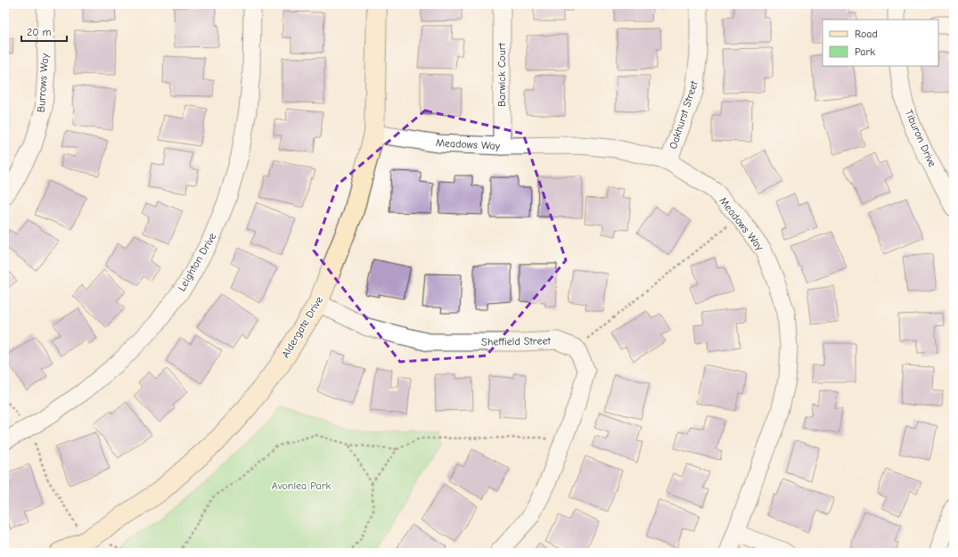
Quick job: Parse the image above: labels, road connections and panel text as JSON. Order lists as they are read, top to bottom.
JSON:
{
  "streets": {
    "street": [
      "Barwick Court",
      "Burrows Way",
      "Oakhurst Street",
      "Tiburon Drive",
      "Meadows Way",
      "Leighton Drive",
      "Aldergate Drive",
      "Sheffield Street"
    ]
  },
  "crossings": [
    ["Barwick Court", "Meadows Way"],
    ["Oakhurst Street", "Meadows Way"],
    ["Meadows Way", "Aldergate Drive"],
    ["Aldergate Drive", "Sheffield Street"]
  ],
  "parks": ["Avonlea Park"],
  "legend": ["Road", "Park"],
  "scale_bar": "20 m"
}
